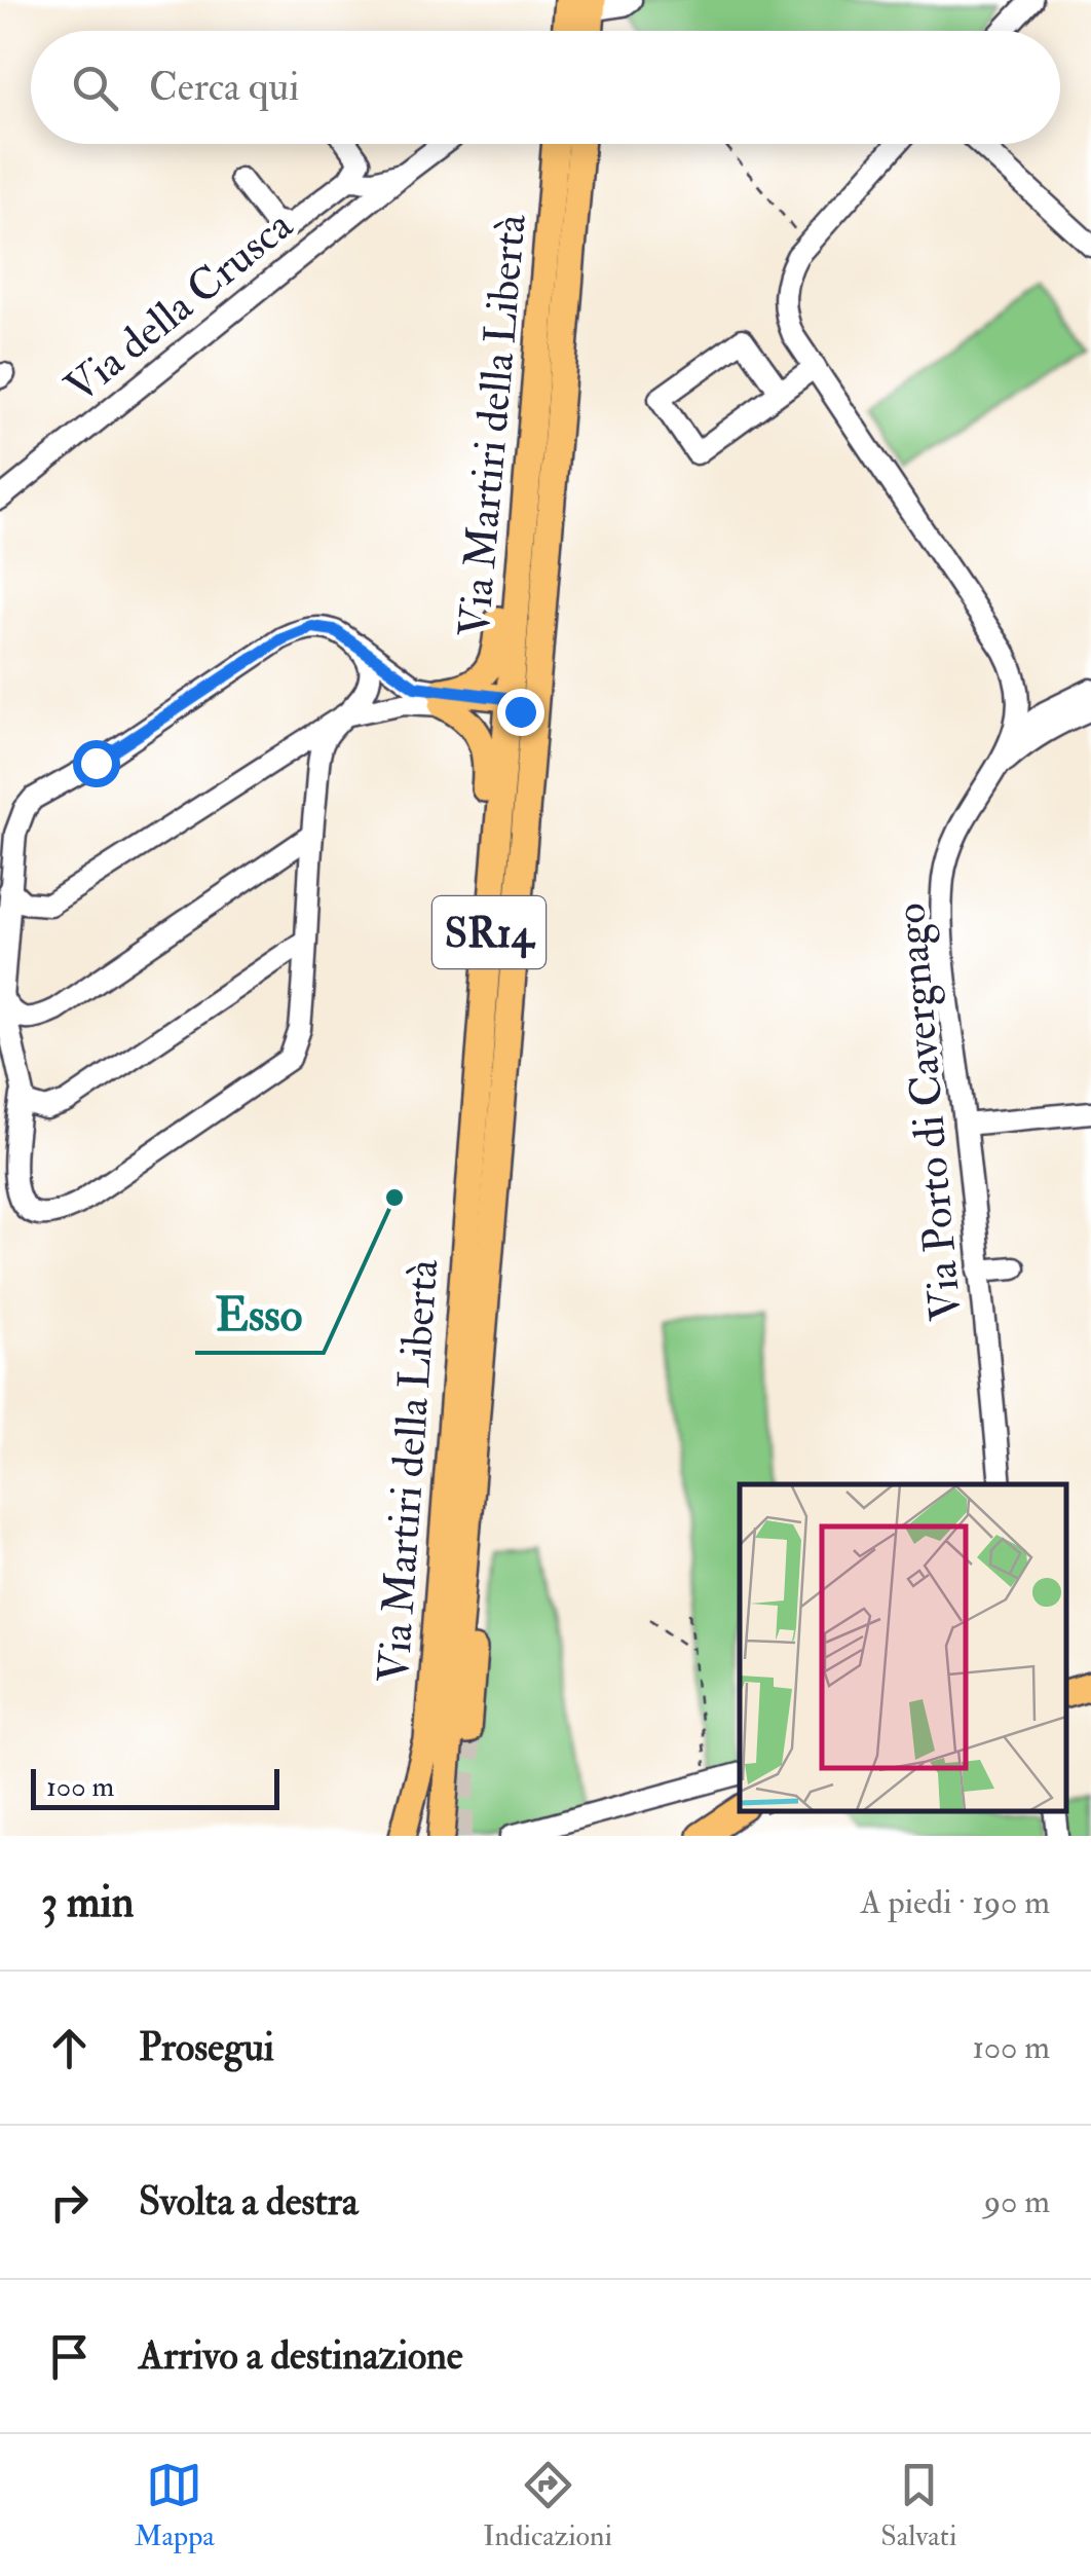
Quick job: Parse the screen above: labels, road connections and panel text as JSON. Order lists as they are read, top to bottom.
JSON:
{
  "streets": {
    "main road": ["Via Martiri della Libertà", "SR14"],
    "street": ["Via della Crusca", "Via Porto di Cavergnago"]
  },
  "crossings": [
    ["Via Martiri della Libertà", "SR14"]
  ],
  "places": ["Esso"],
  "scale_bar": "100 m",
  "page": {
    "search": "Cerca qui",
    "scale": "100 m",
    "heading": ["3 min", "A piedi · 190 m"],
    "list": [
      ["Prosegui", "100 m"],
      ["Svolta a destra", "90 m"],
      "Arrivo a destinazione"
    ],
    "nav": ["Mappa", "Indicazioni", "Salvati"]
  }
}
